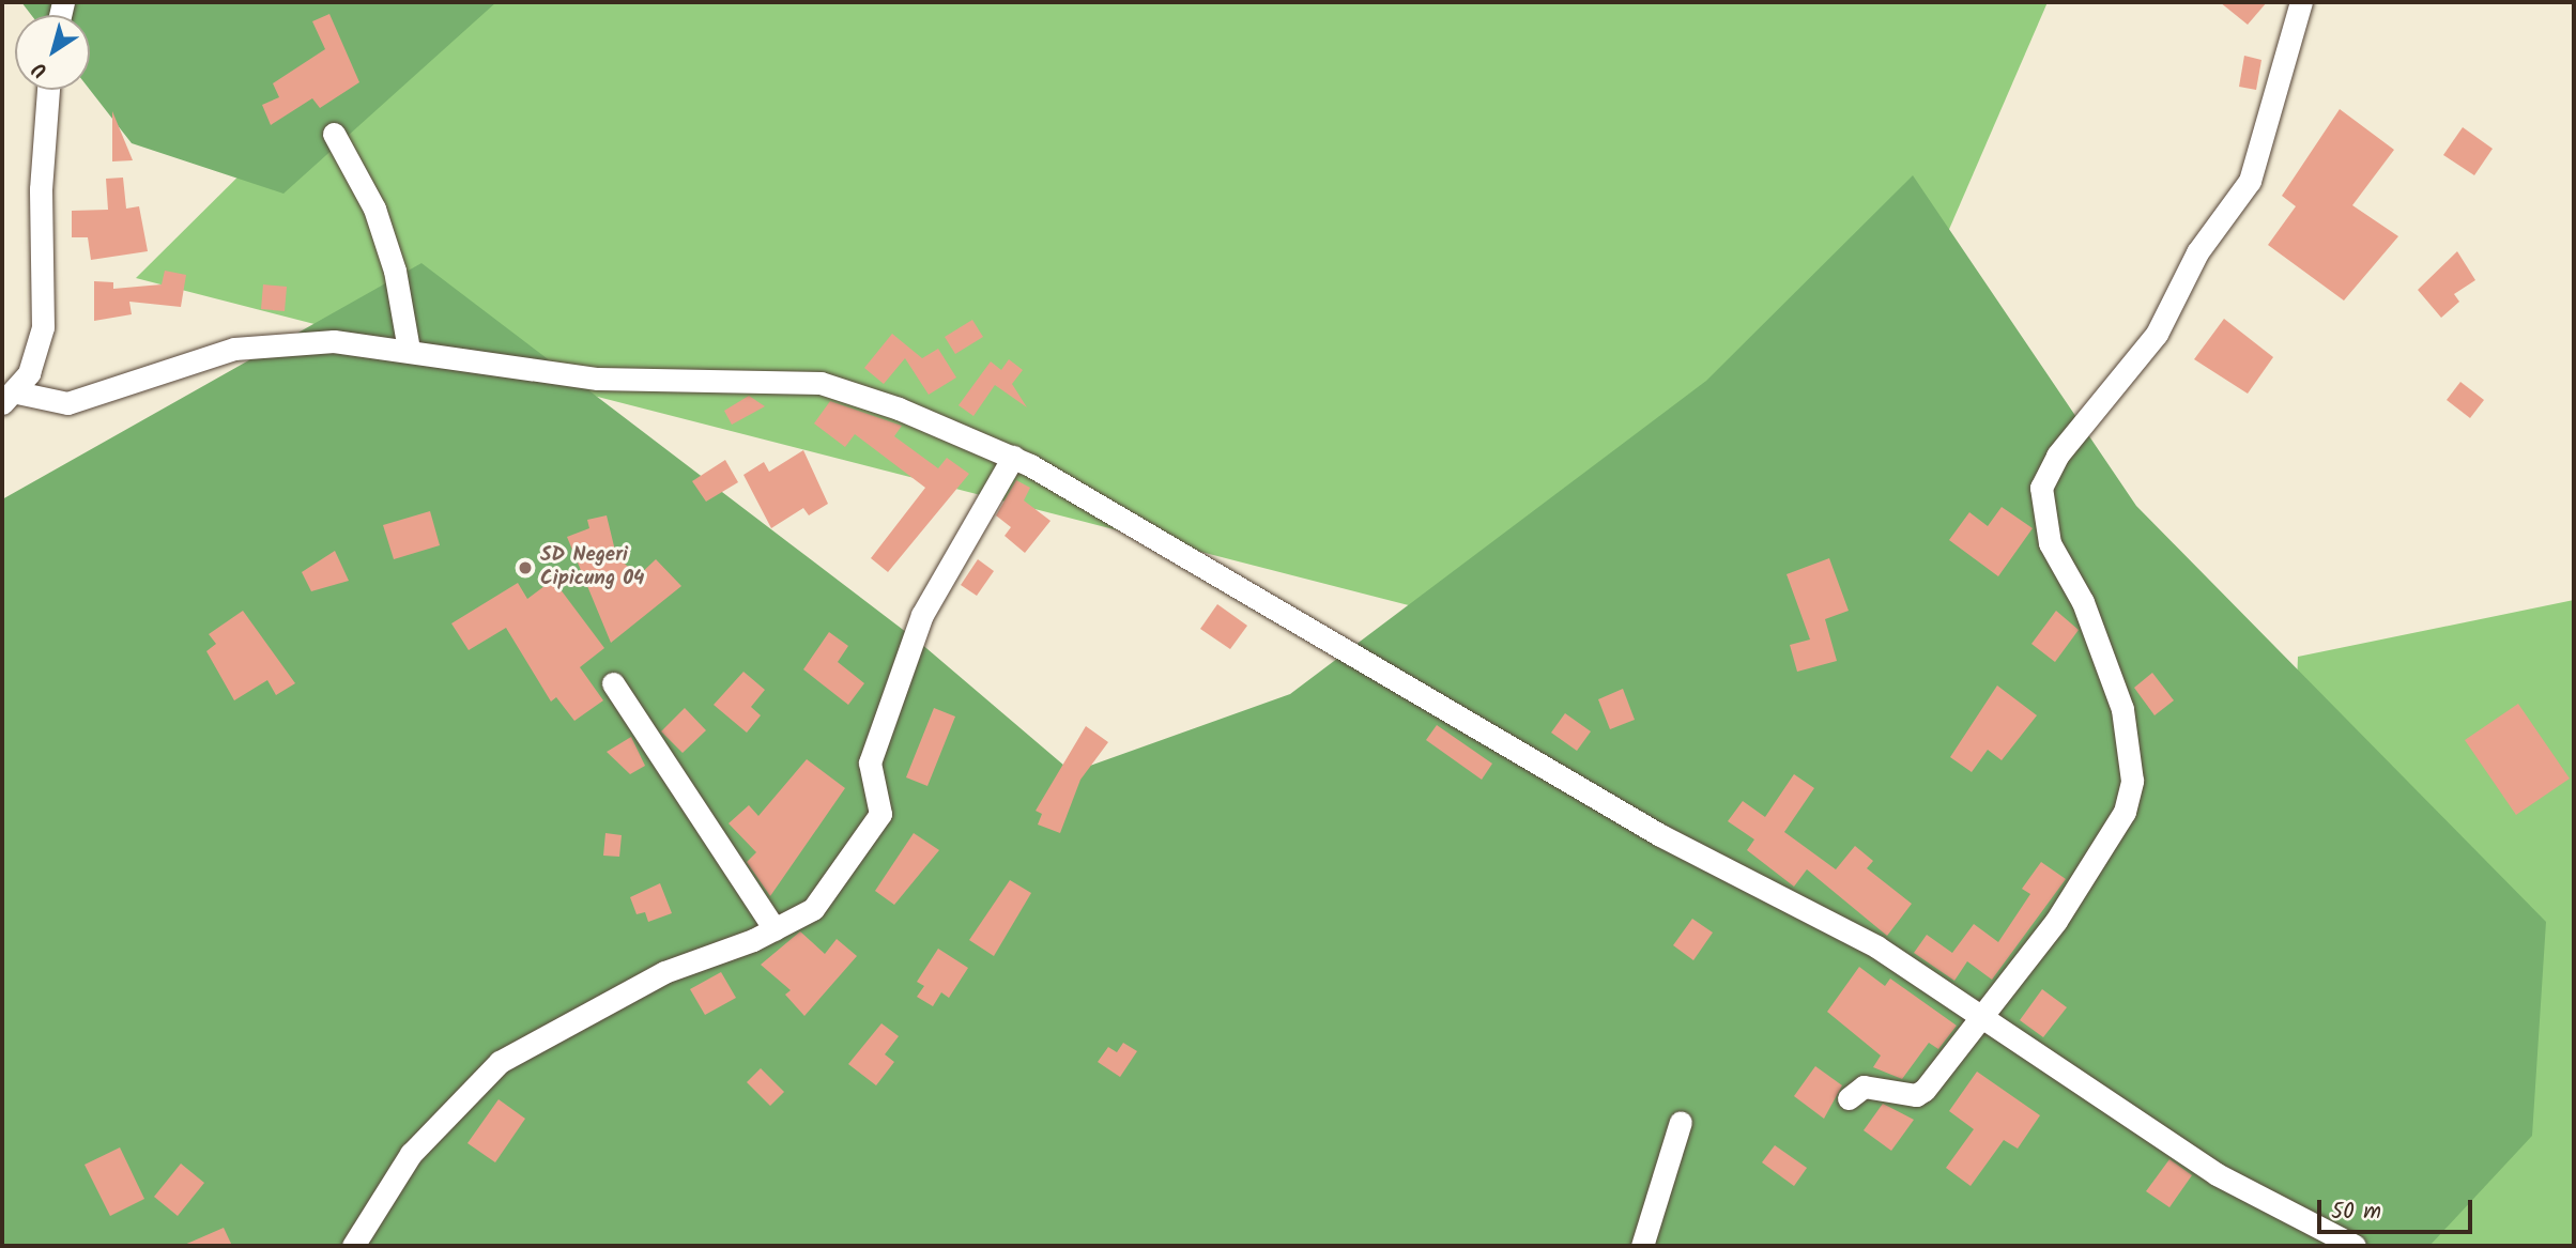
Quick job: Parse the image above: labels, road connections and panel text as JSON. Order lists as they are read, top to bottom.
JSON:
{
  "places": ["SD Negeri Cipicung 04"],
  "scale_bar": "50 m",
  "north": "bottom left"
}
